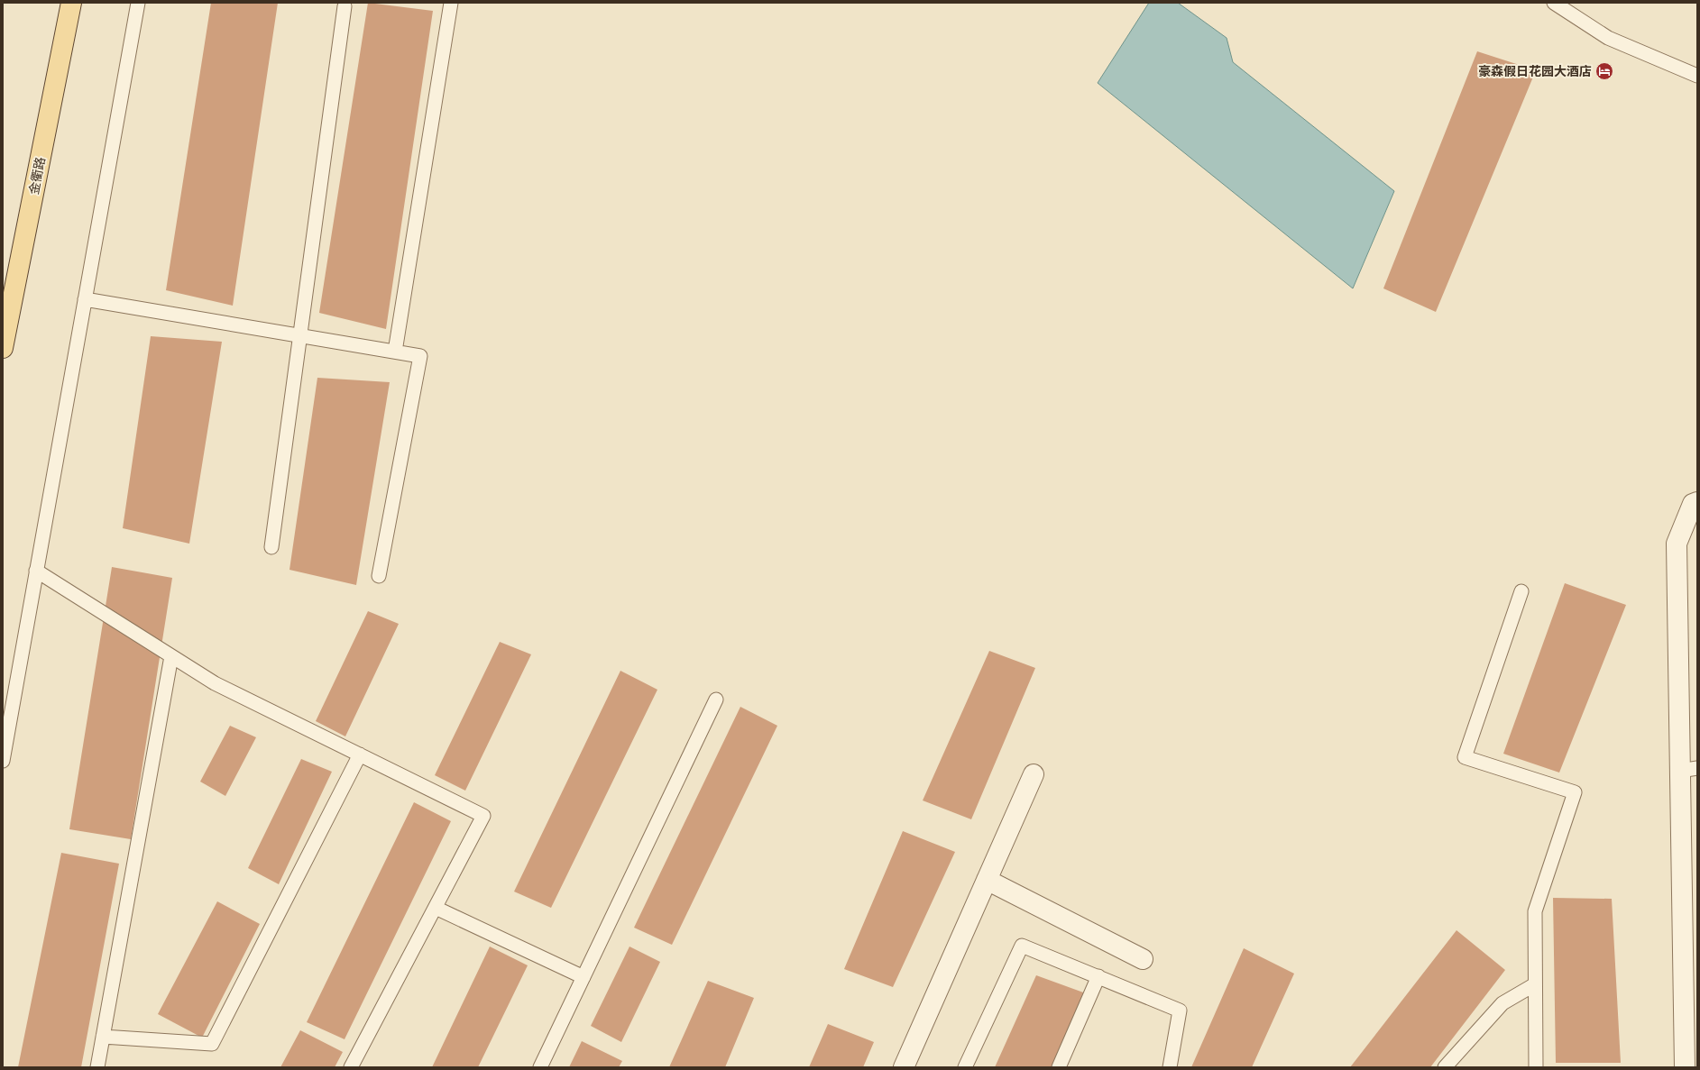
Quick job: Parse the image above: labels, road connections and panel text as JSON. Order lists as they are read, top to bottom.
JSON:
{
  "streets": {
    "main road": ["金衢路"]
  },
  "places": {
    "hotel": ["豪森假日花园大酒店"]
  }
}
